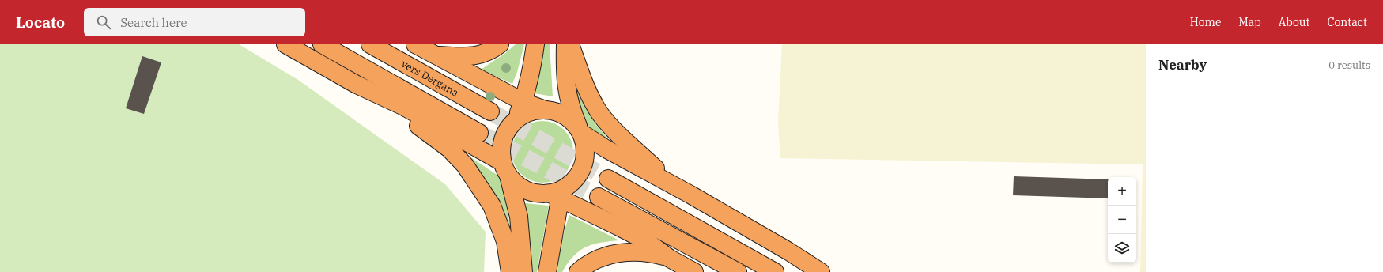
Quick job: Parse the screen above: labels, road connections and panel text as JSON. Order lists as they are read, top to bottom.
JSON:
{
  "streets": {
    "highway": ["vers Dergana"]
  },
  "page": {
    "header": "Locato",
    "search": "Search here",
    "nav": [
      "Home",
      "Map",
      "About",
      "Contact"
    ],
    "heading": ["Nearby", "0 results"],
    "map_buttons": ["+", "−"]
  }
}
